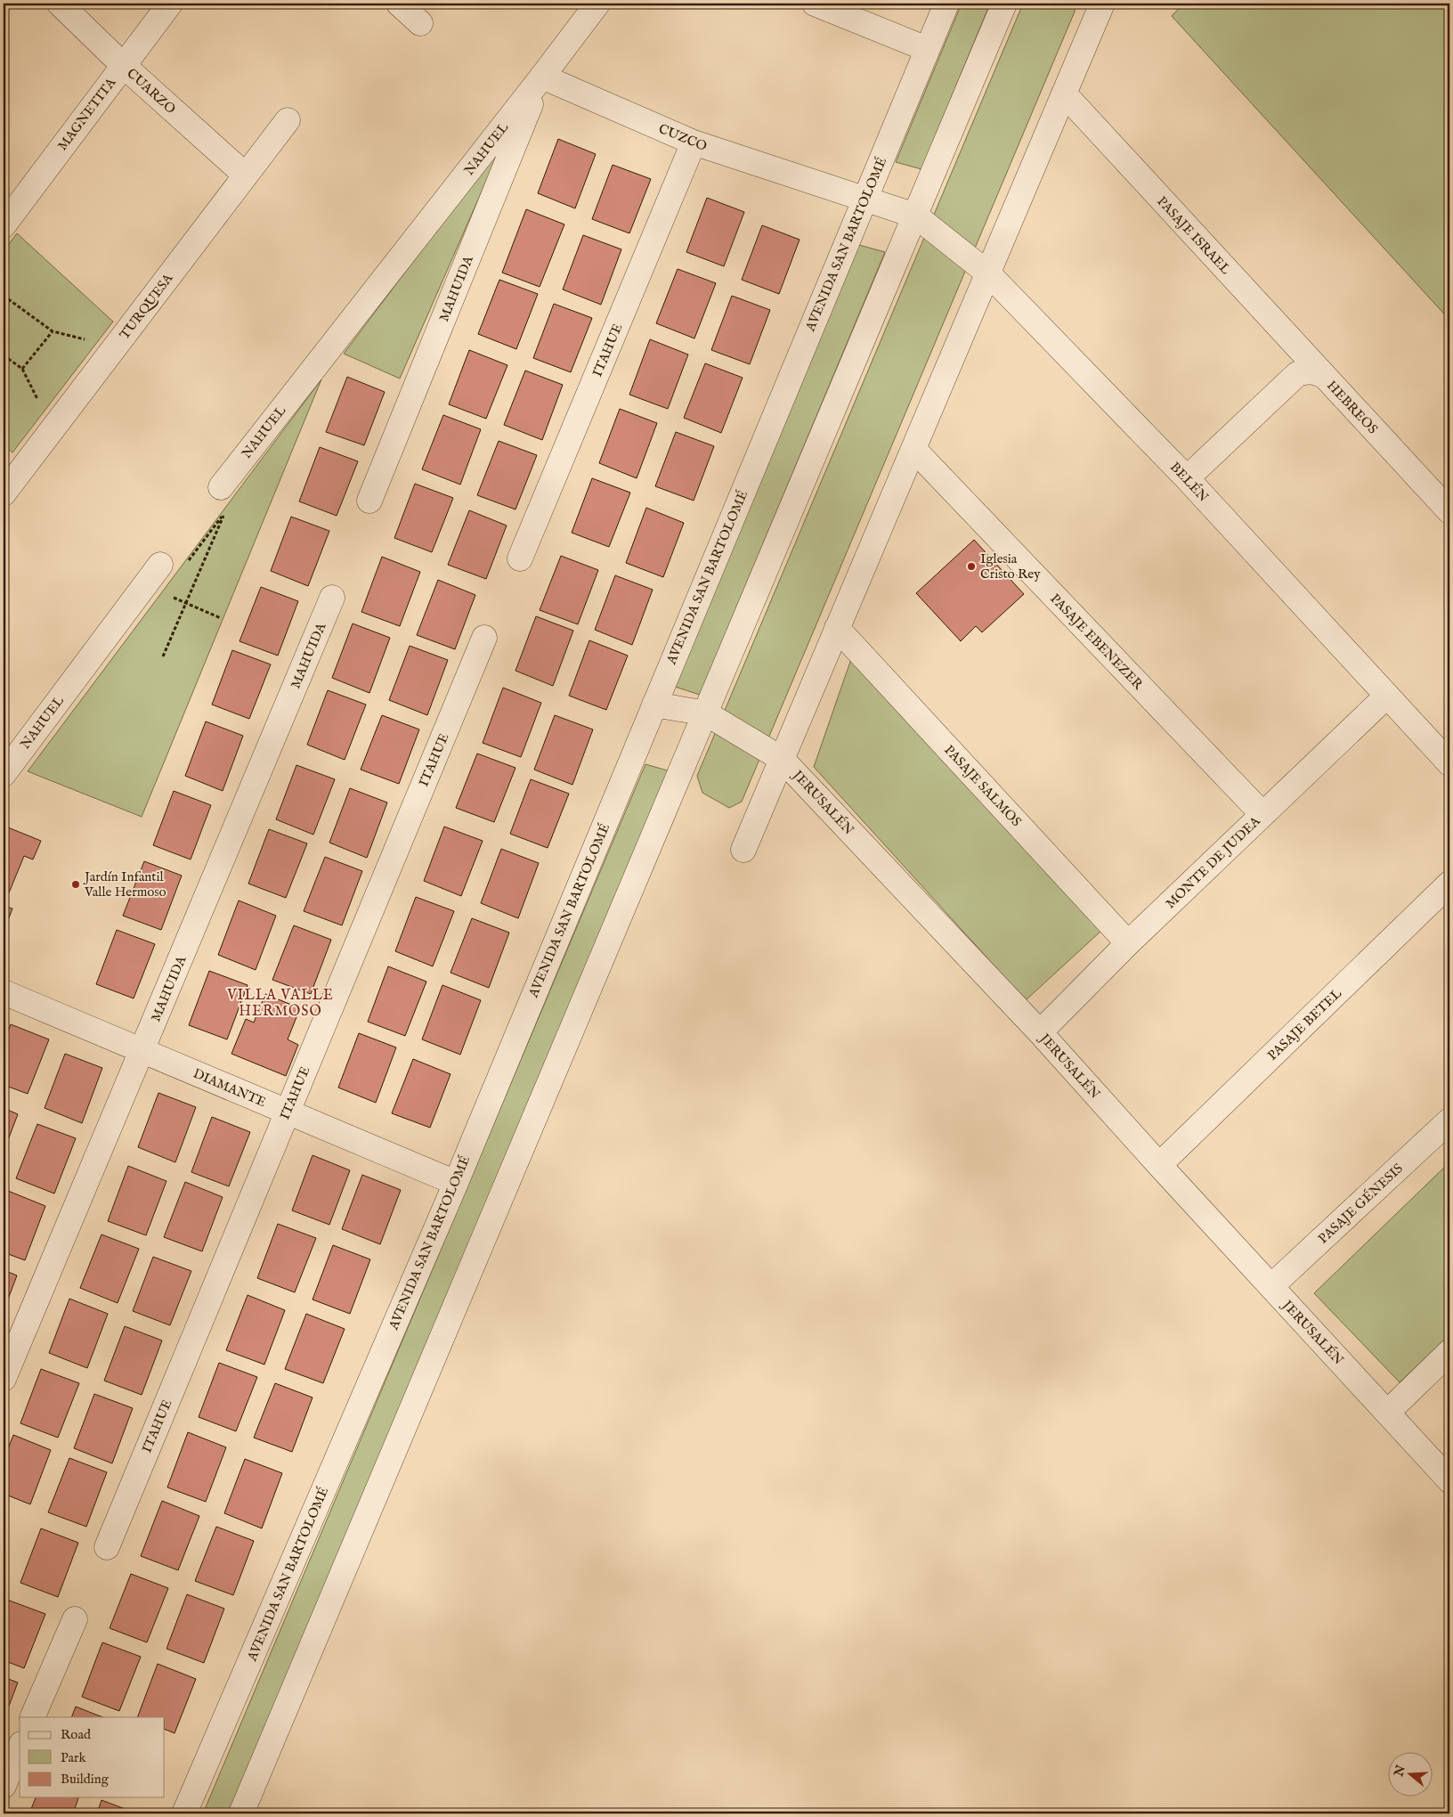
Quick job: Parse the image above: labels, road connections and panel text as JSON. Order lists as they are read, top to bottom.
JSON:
{
  "streets": {
    "street": [
      "CUARZO",
      "MAGNETITA",
      "CUZCO",
      "NAHUEL",
      "PASAJE ISRAEL",
      "AVENIDA SAN BARTOLOMÉ",
      "MAHUIDA",
      "TURQUESA",
      "ITAHUE",
      "HEBREOS",
      "BELÉN",
      "PASAJE EBENEZER",
      "PASAJE SALMOS",
      "JERUSALÉN",
      "MONTE DE JUDEA",
      "PASAJE BETEL",
      "DIAMANTE",
      "PASAJE GÉNESIS"
    ]
  },
  "crossings": [
    ["CUARZO", "MAGNETITA"],
    ["CUARZO", "TURQUESA"],
    ["CUZCO", "NAHUEL"],
    ["CUZCO", "AVENIDA SAN BARTOLOMÉ"],
    ["CUZCO", "MAHUIDA"],
    ["CUZCO", "ITAHUE"],
    ["CUZCO", "BELÉN"],
    ["NAHUEL", "MAHUIDA"],
    ["PASAJE ISRAEL", "HEBREOS"],
    ["AVENIDA SAN BARTOLOMÉ", "JERUSALÉN"],
    ["AVENIDA SAN BARTOLOMÉ", "DIAMANTE"],
    ["MAHUIDA", "DIAMANTE"],
    ["ITAHUE", "DIAMANTE"],
    ["HEBREOS", "BELÉN"],
    ["BELÉN", "MONTE DE JUDEA"],
    ["PASAJE EBENEZER", "MONTE DE JUDEA"],
    ["PASAJE SALMOS", "MONTE DE JUDEA"],
    ["JERUSALÉN", "MONTE DE JUDEA"],
    ["JERUSALÉN", "PASAJE BETEL"],
    ["JERUSALÉN", "PASAJE GÉNESIS"]
  ],
  "districts": ["VILLA VALLE HERMOSO"],
  "places": ["Iglesia Cristo Rey", "Jardín Infantil Valle Hermoso"],
  "legend": ["Road", "Park", "Building"],
  "north": "left"
}
